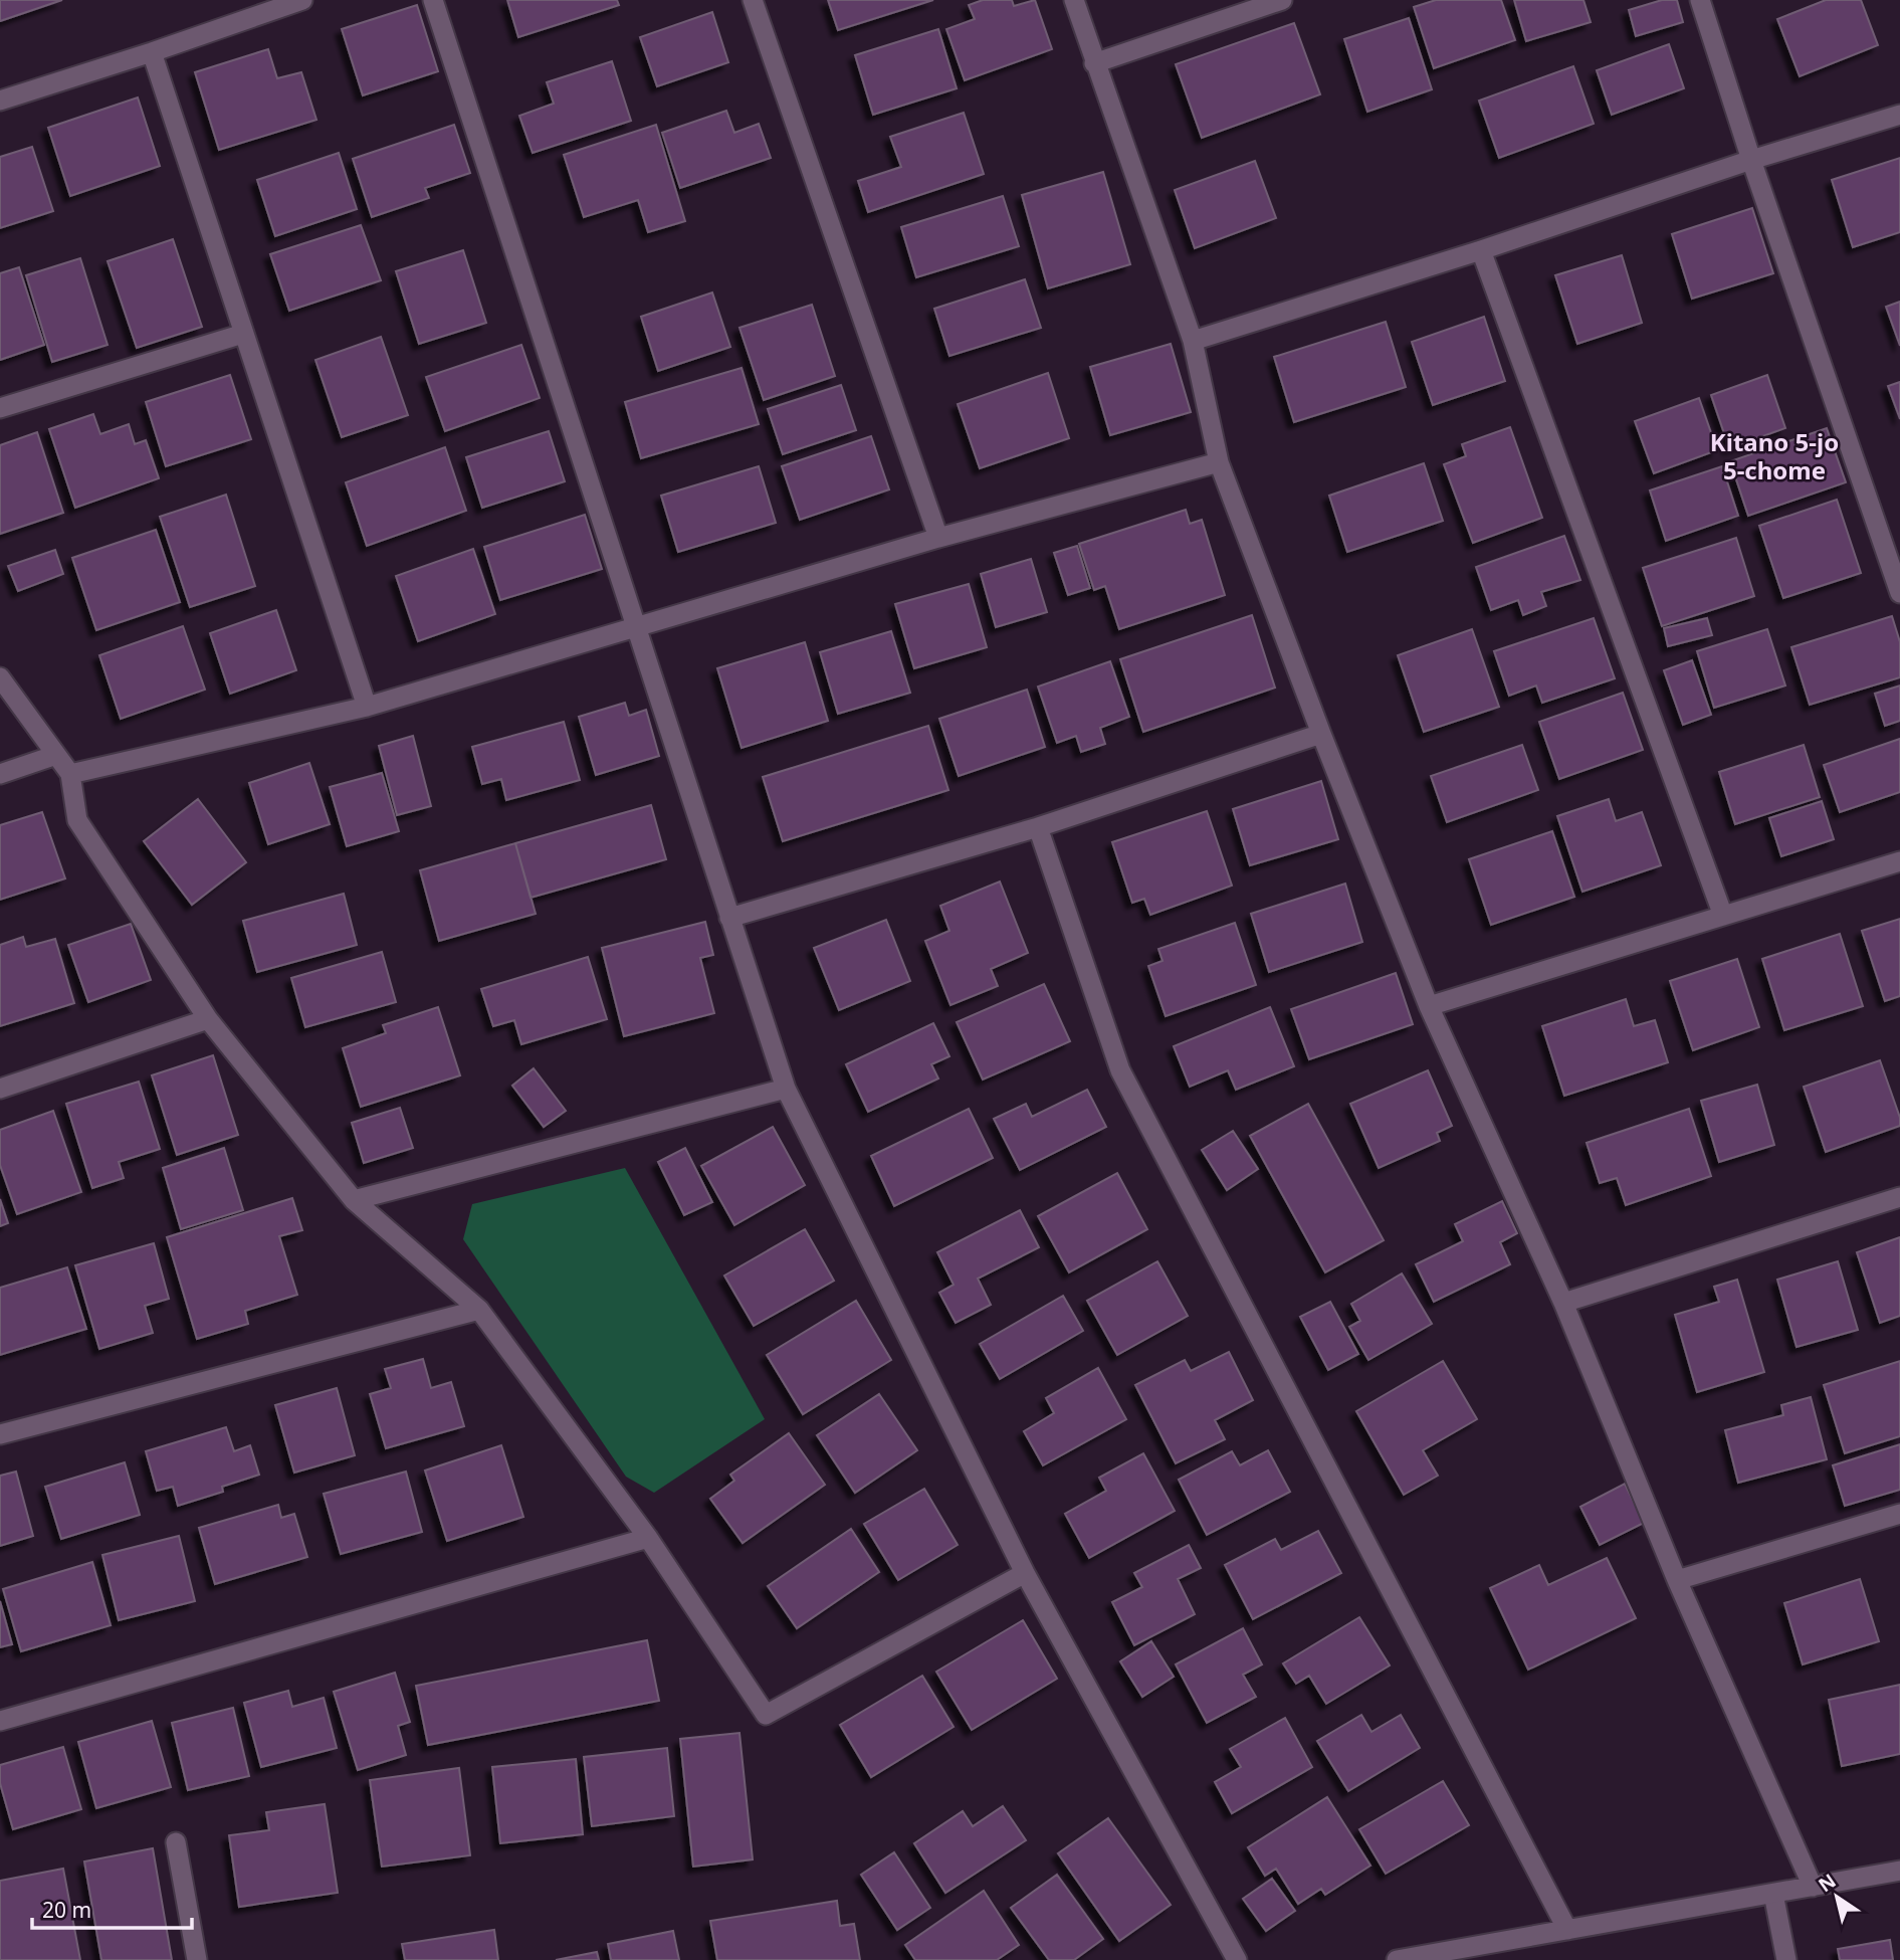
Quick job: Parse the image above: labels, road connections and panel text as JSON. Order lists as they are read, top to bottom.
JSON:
{
  "districts": ["Kitano 5-jo 5-chome"],
  "scale_bar": "20 m",
  "north": "top left"
}
